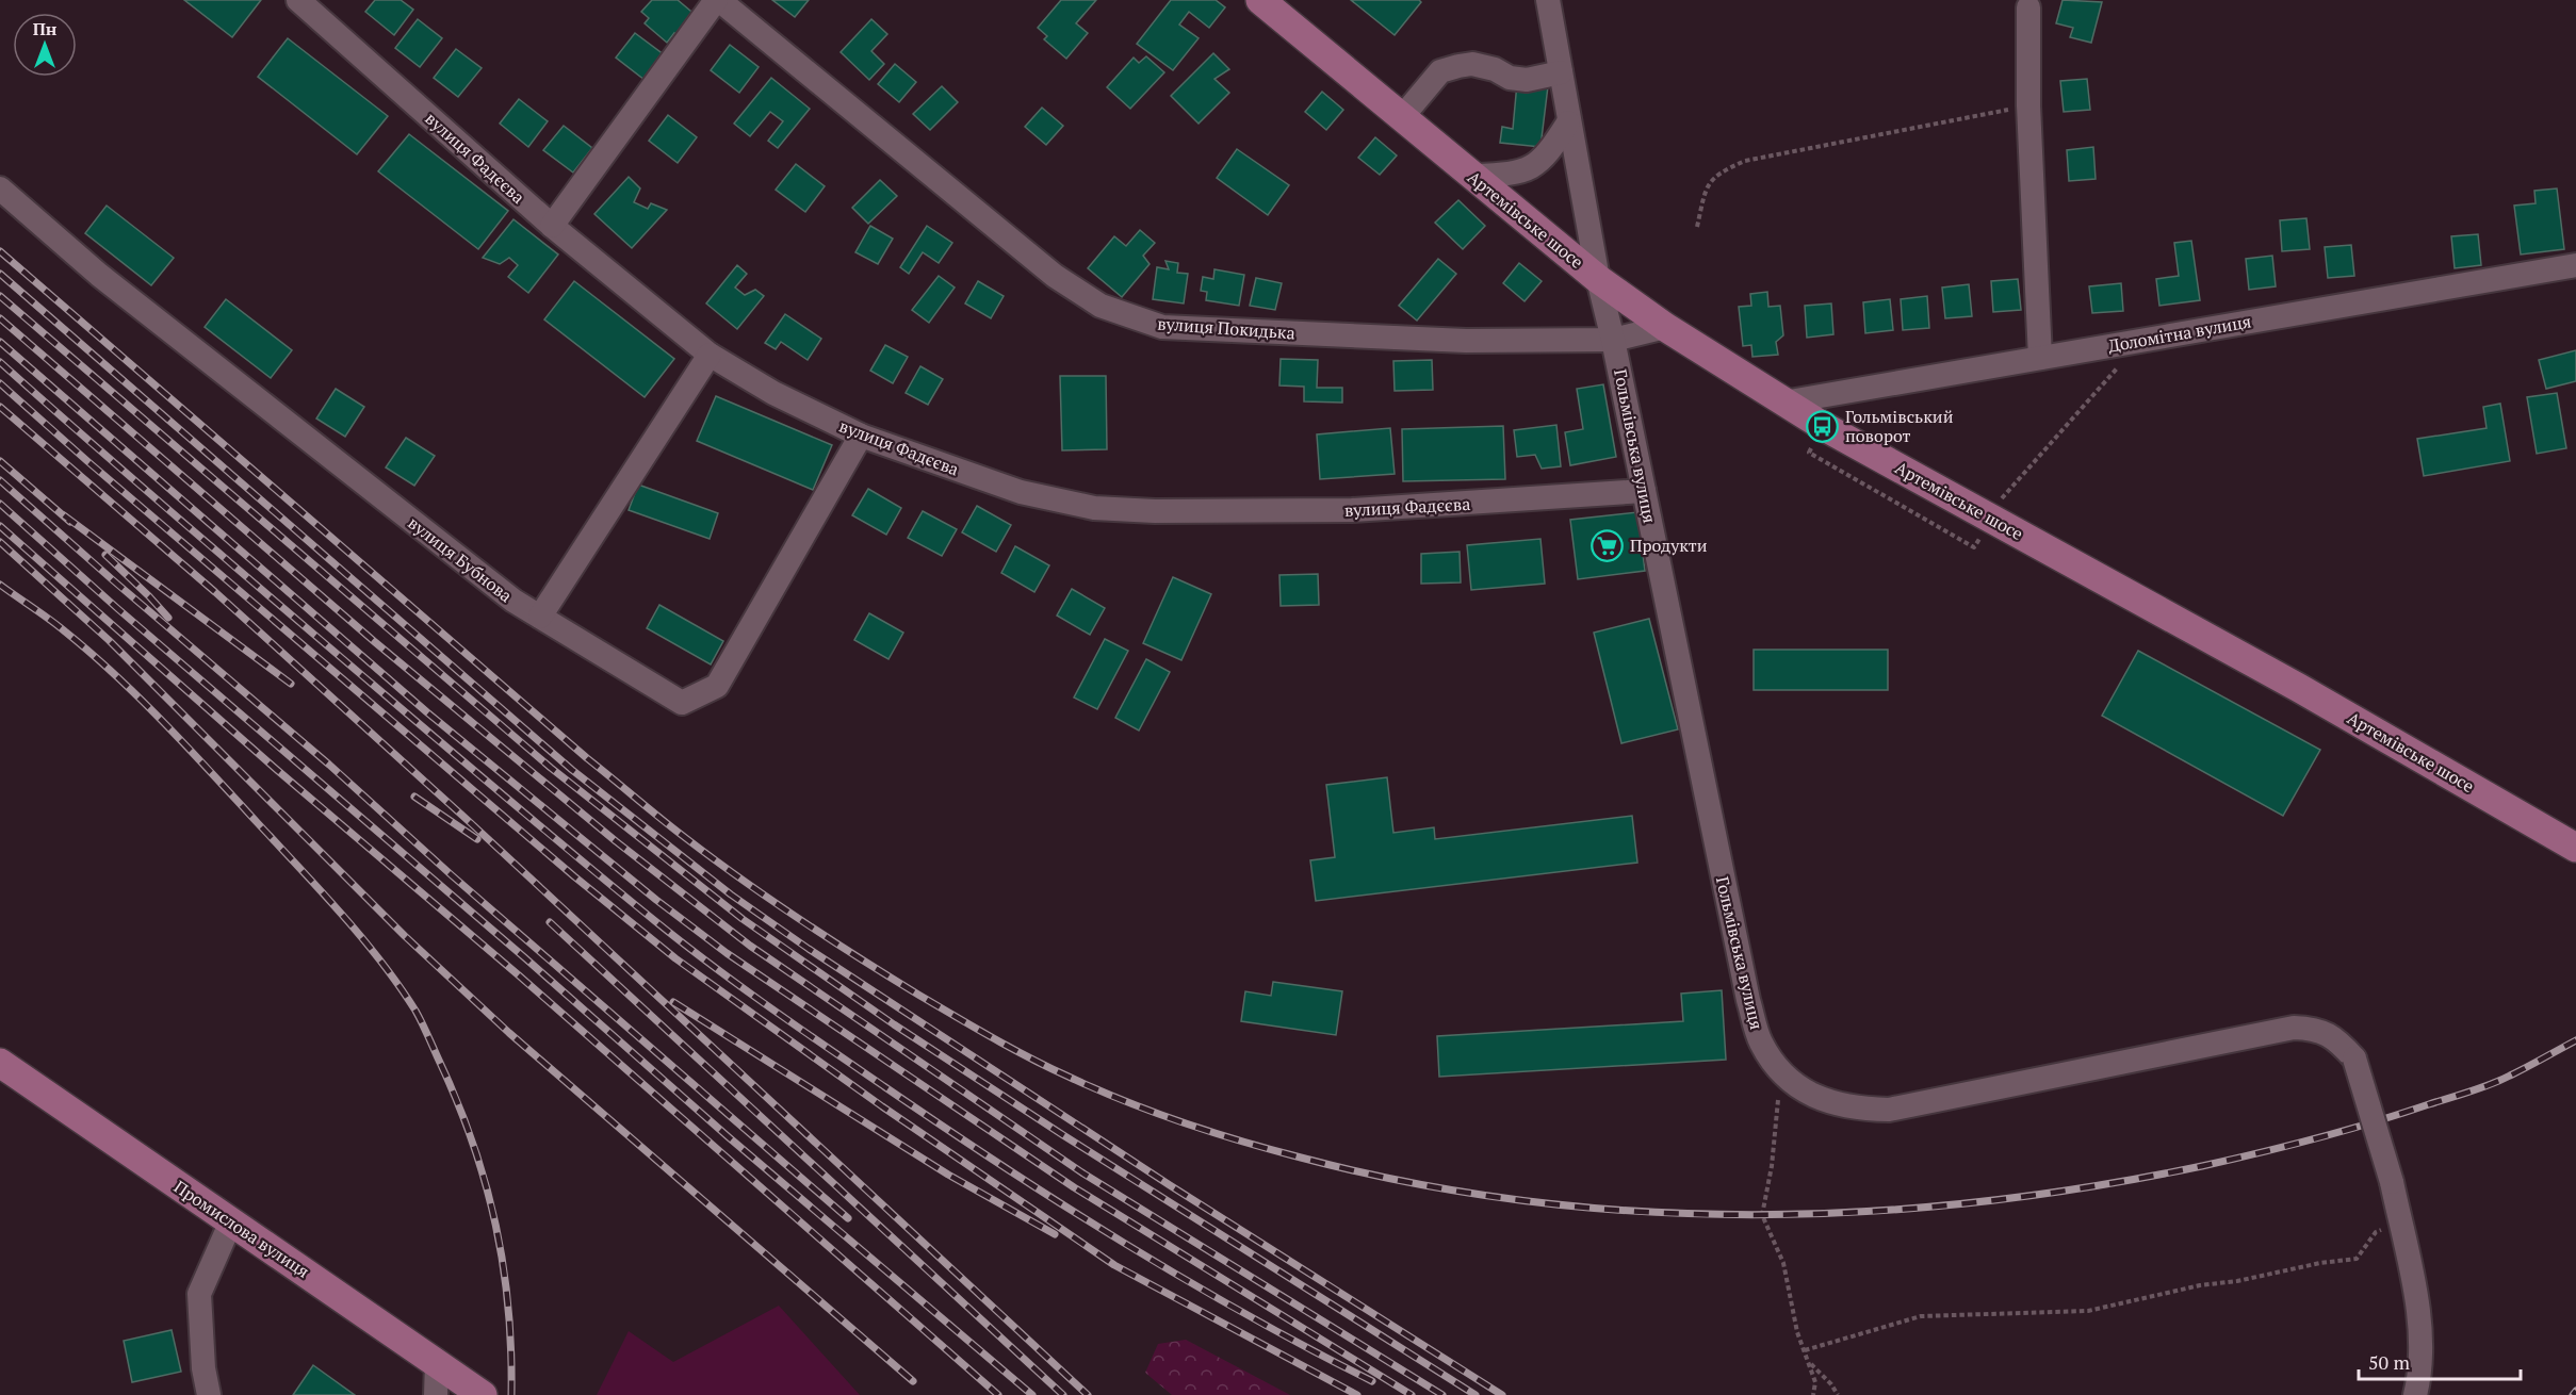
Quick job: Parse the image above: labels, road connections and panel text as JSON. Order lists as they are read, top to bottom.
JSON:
{
  "streets": {
    "main road": ["Артемівське шосе", "Промислова вулиця"],
    "street": [
      "вулиця Фадєєва",
      "вулиця Покидька",
      "Доломітна вулиця",
      "Гольмівська вулиця",
      "вулиця Бубнова"
    ]
  },
  "crossings": [
    ["вулиця Фадєєва", "Гольмівська вулиця"],
    ["вулиця Фадєєва", "вулиця Бубнова"],
    ["Артемівське шосе", "вулиця Покидька"],
    ["Артемівське шосе", "Доломітна вулиця"],
    ["Артемівське шосе", "Гольмівська вулиця"],
    ["вулиця Покидька", "Гольмівська вулиця"]
  ],
  "places": {
    "bus stop": ["Гольмівський поворот"],
    "supermarket": ["Продукти"]
  },
  "scale_bar": "50 m",
  "north": "top"
}
